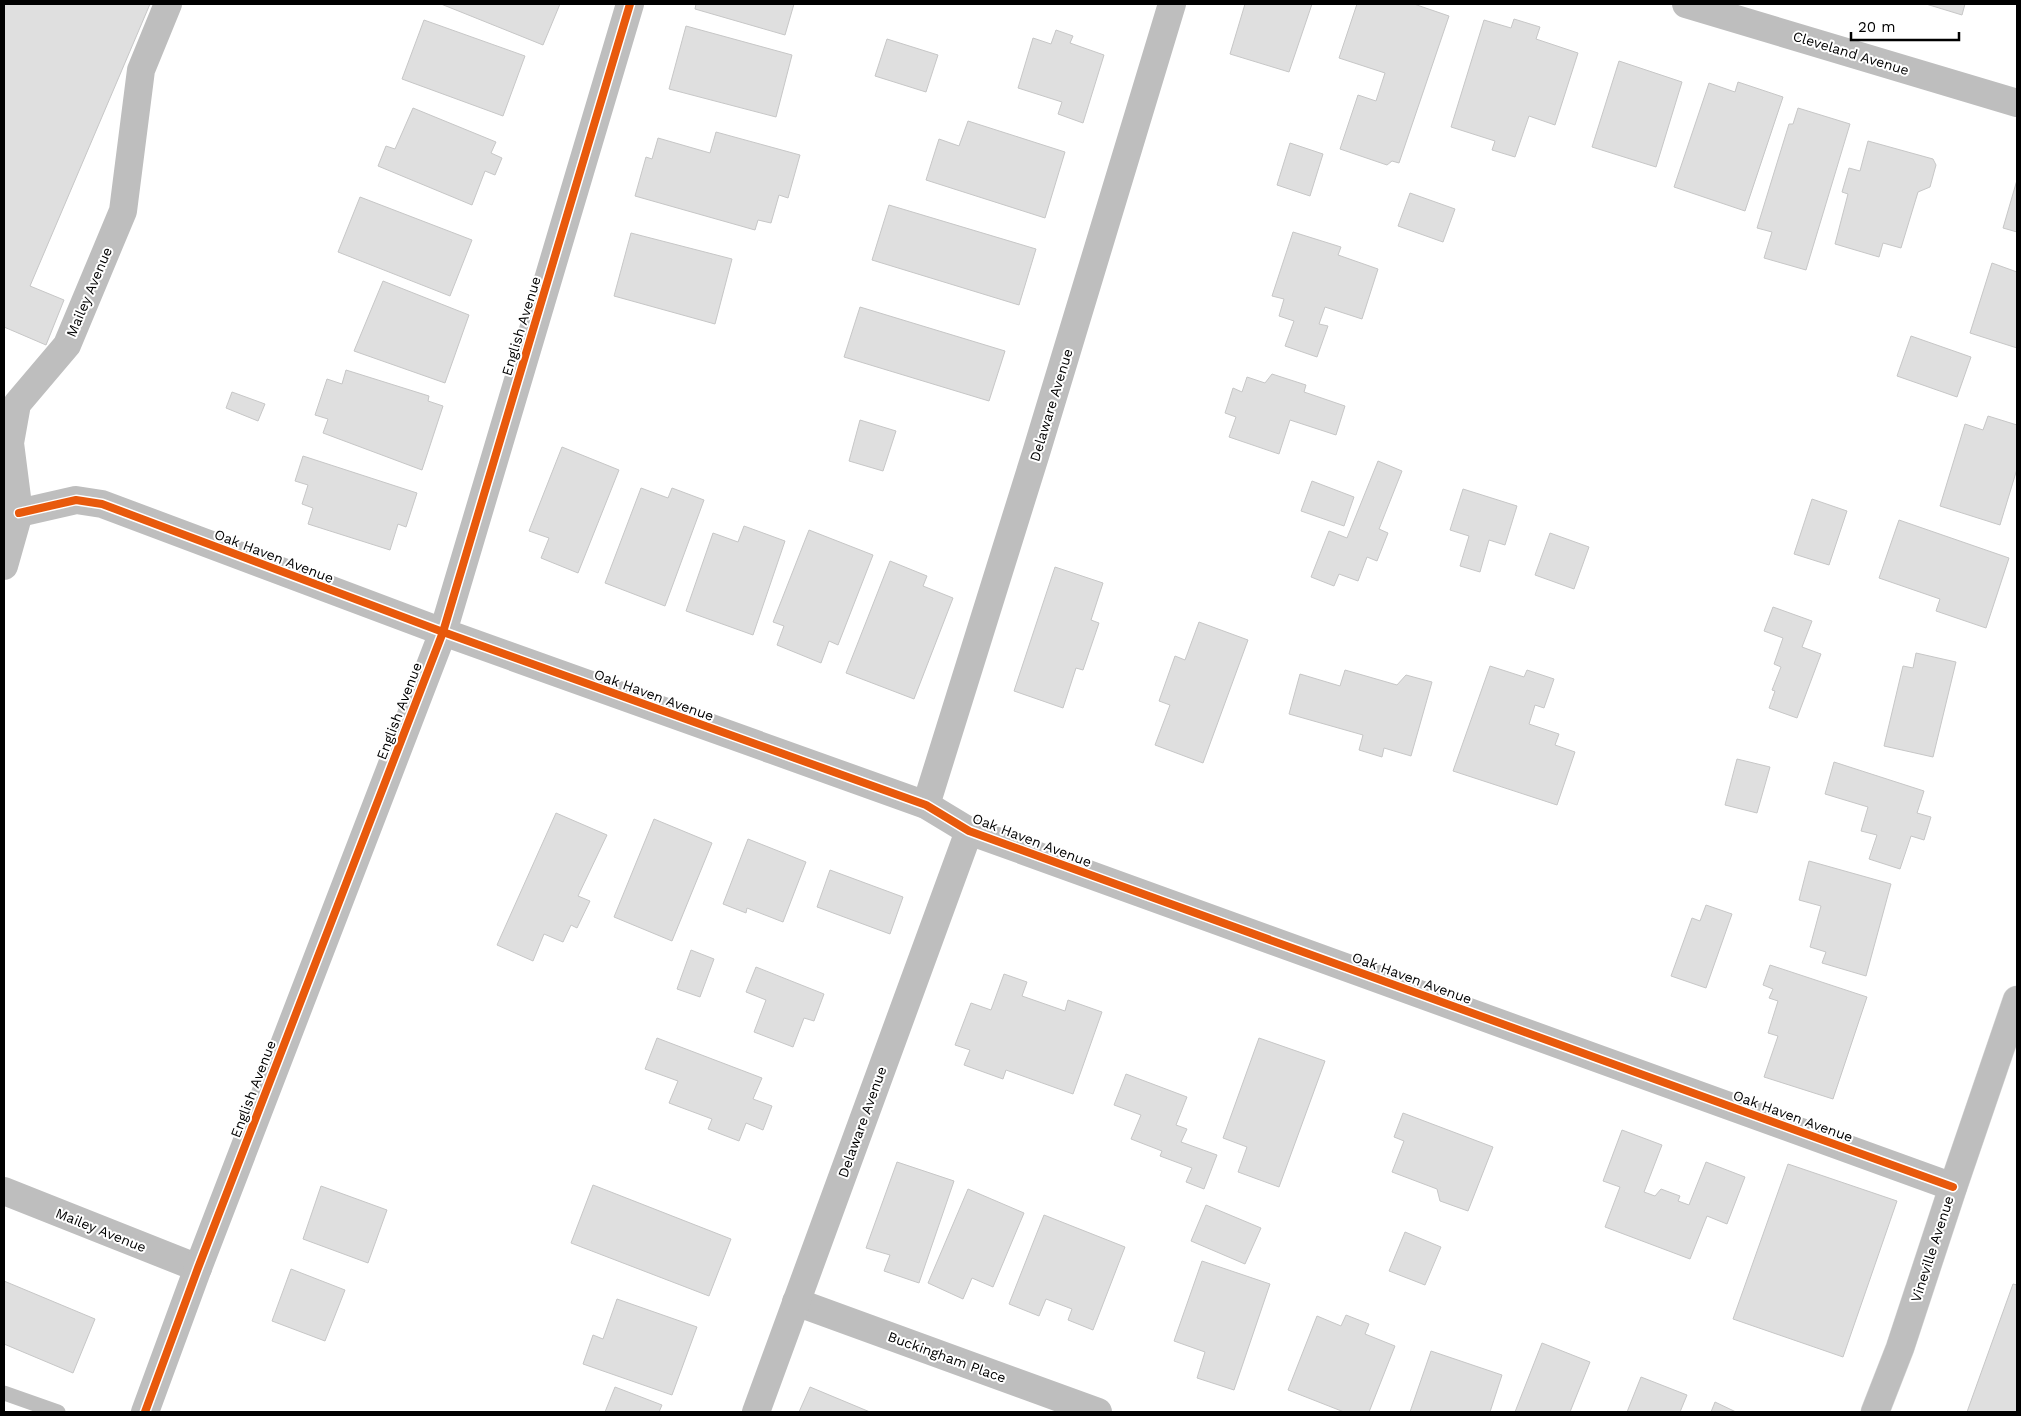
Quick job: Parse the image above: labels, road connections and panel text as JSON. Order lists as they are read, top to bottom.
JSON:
{
  "streets": {
    "street": [
      "Cleveland Avenue",
      "Mailey Avenue",
      "English Avenue",
      "Delaware Avenue",
      "Oak Haven Avenue",
      "Vineville Avenue",
      "Buckingham Place"
    ]
  },
  "crossings": [
    ["Mailey Avenue", "English Avenue"],
    ["Mailey Avenue", "Oak Haven Avenue"],
    ["English Avenue", "Oak Haven Avenue"],
    ["Delaware Avenue", "Oak Haven Avenue"],
    ["Delaware Avenue", "Buckingham Place"],
    ["Oak Haven Avenue", "Vineville Avenue"]
  ],
  "scale_bar": "20 m"
}
